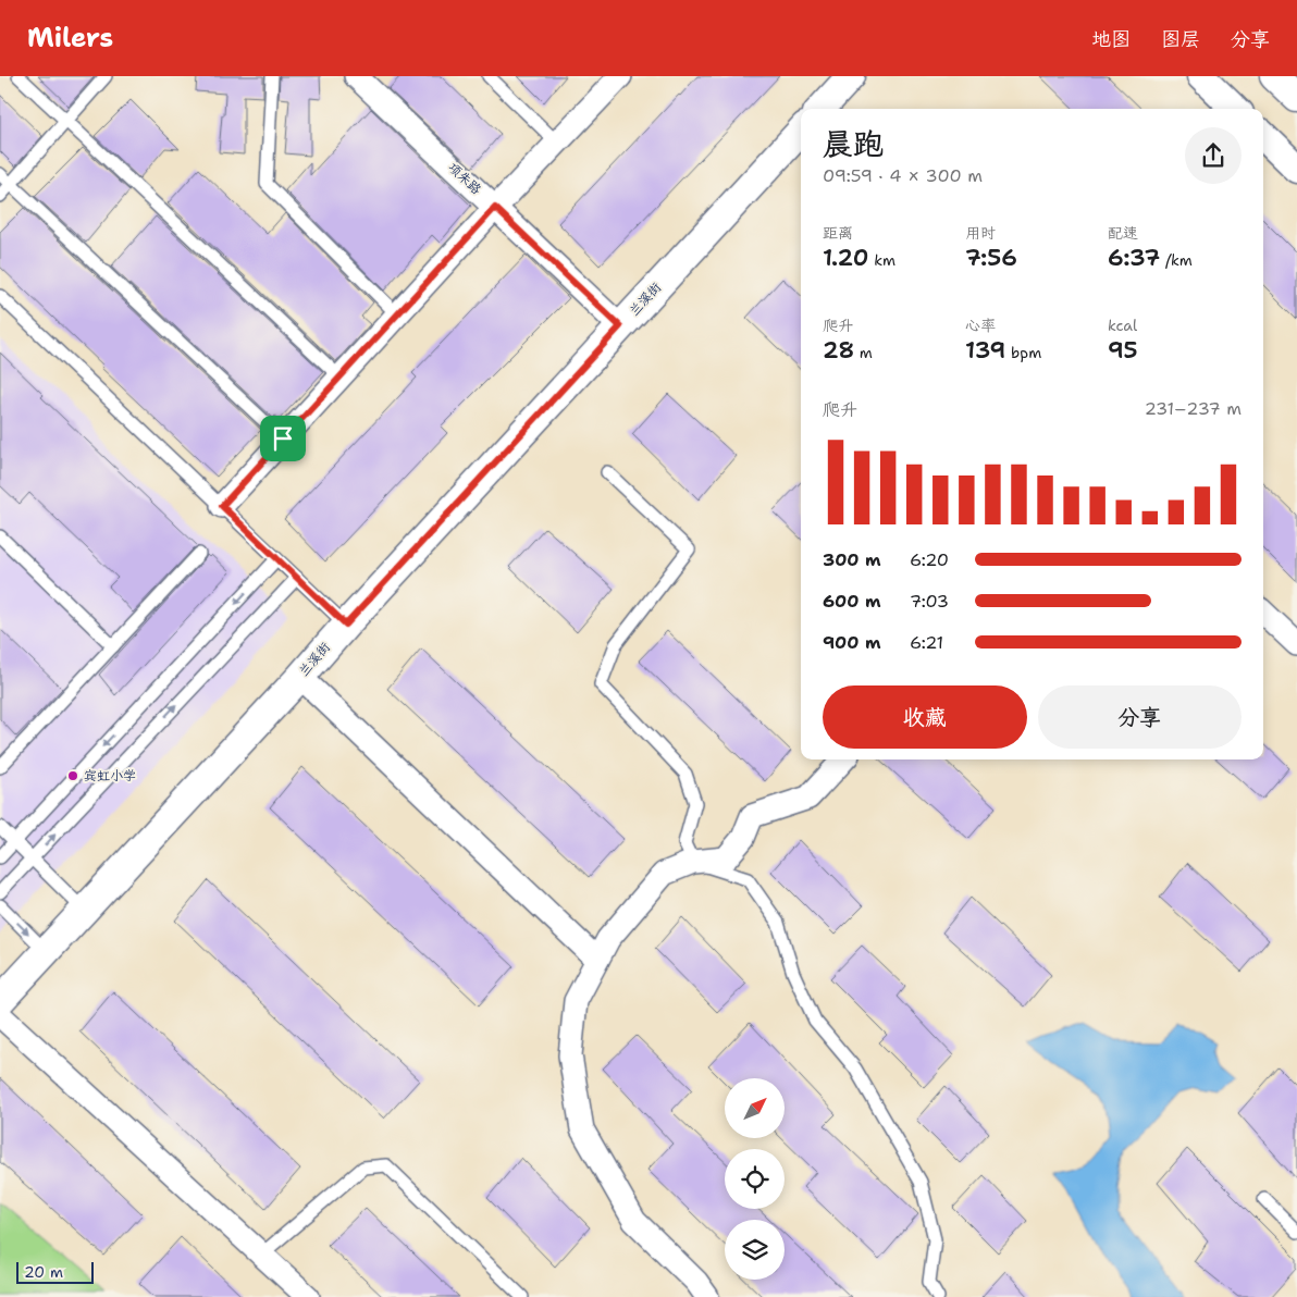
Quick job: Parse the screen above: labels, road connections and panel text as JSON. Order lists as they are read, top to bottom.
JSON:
{
  "streets": {
    "street": ["项朱路", "兰溪街"]
  },
  "crossings": [
    ["项朱路", "兰溪街"]
  ],
  "places": ["宾虹小学"],
  "scale_bar": "20 m",
  "north": "top right",
  "page": {
    "header": "Milers",
    "nav": ["地图", "图层", "分享"],
    "heading": ["晨跑", "09:59 · 4 × 300 m"],
    "stats": [
      ["距离", "1.20 km"],
      ["用时", "7:56"],
      ["配速", "6:37 /km"],
      ["爬升", "28 m"],
      ["心率", "139 bpm"],
      ["kcal", "95"]
    ],
    "chart": ["爬升", "231–237 m"],
    "list": [
      {
        "name": "300 m",
        "note": "6:20"
      },
      {
        "name": "600 m",
        "note": "7:03"
      },
      {
        "name": "900 m",
        "note": "6:21"
      }
    ],
    "buttons": ["收藏", "分享"],
    "scale": "20 m"
  }
}
